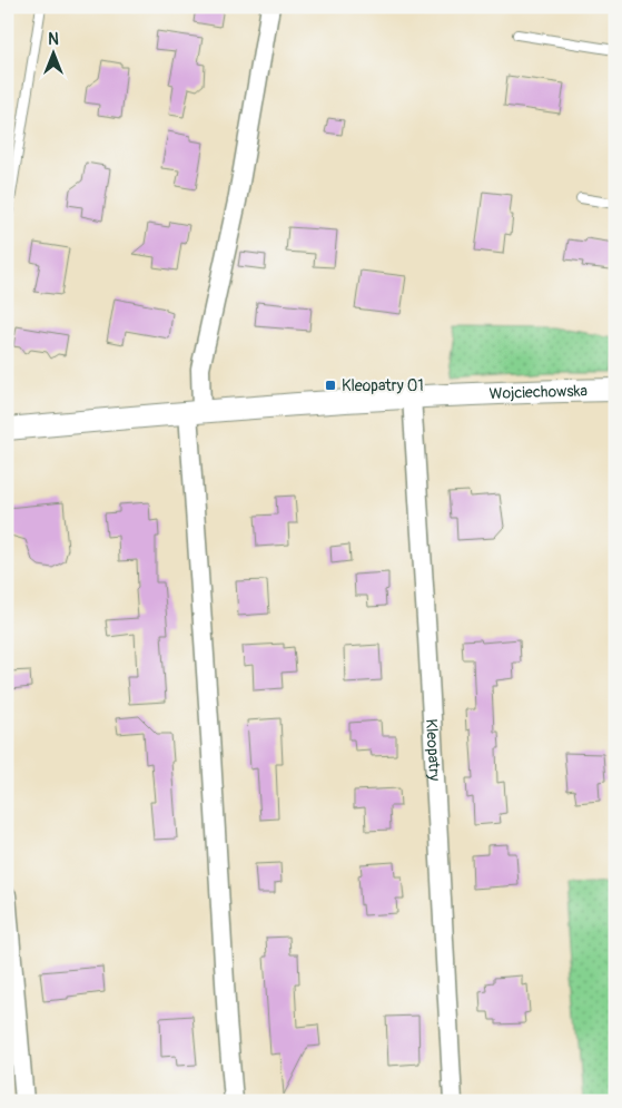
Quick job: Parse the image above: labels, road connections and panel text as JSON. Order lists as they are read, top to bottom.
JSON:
{
  "streets": {
    "street": ["Wojciechowska", "Kleopatry"]
  },
  "crossings": [
    ["Wojciechowska", "Kleopatry"]
  ],
  "places": {
    "transit": ["Kleopatry 01"]
  },
  "north": "top"
}
